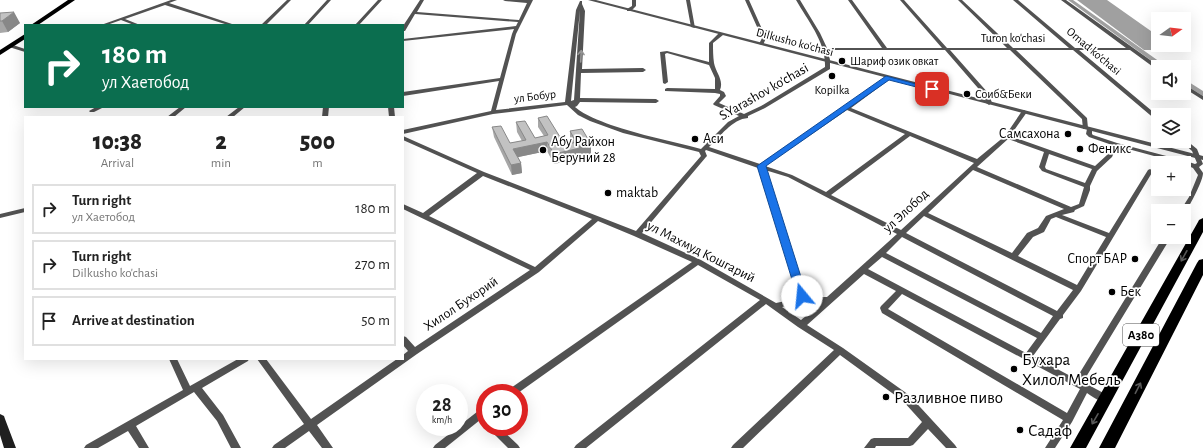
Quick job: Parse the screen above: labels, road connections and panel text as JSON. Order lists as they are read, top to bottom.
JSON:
{
  "streets": {
    "highway": ["A380"],
    "street": [
      "Turon ko'chasi",
      "Dilkusho ko'chasi",
      "Omad ko'chasi",
      "S.Yarashov ko'chasi",
      "ул Бобур",
      "ул Элобод",
      "ул Махмуд Кошгарий",
      "Хилол Бухорий"
    ]
  },
  "crossings": [
    ["Turon ko'chasi", "Omad ko'chasi"],
    ["Dilkusho ko'chasi", "S.Yarashov ko'chasi"],
    ["Dilkusho ko'chasi", "ул Элобод"],
    ["S.Yarashov ko'chasi", "ул Махмуд Кошгарий"],
    ["ул Элобод", "ул Махмуд Кошгарий"],
    ["ул Махмуд Кошгарий", "Хилол Бухорий"]
  ],
  "places": [
    "Шариф озик овкат",
    "Kopilka",
    "Соиб&Беки",
    "Самсахона",
    "Аси",
    "Феникс",
    "Абу Райхон Беруний 28",
    "maktab",
    "Спорт БАР",
    "Бек",
    "Бухара Хилол Мебель",
    "Разливное пиво",
    "Садаф"
  ],
  "north": "right",
  "page": {
    "map_buttons": ["+", "−"],
    "turn": ["180 m", "ул Хаетобод"],
    "eta": [
      "10:38",
      "Arrival",
      "2",
      "min",
      "500",
      "m"
    ],
    "list": [
      {
        "name": "Turn right",
        "note": "ул Хаетобод",
        "value": "180 m"
      },
      {
        "name": "Turn right",
        "note": "Dilkusho ko'chasi",
        "value": "270 m"
      },
      {
        "name": "Arrive at destination",
        "value": "50 m"
      }
    ],
    "speed": "28 km/h",
    "limit": "30"
  }
}
